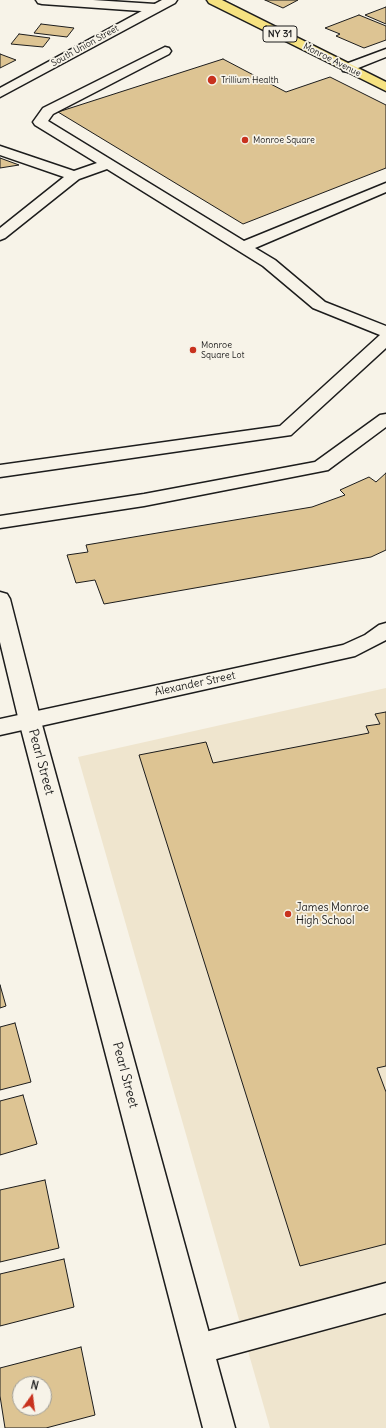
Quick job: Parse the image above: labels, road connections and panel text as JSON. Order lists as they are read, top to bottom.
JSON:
{
  "streets": {
    "main road": ["NY 31", "Monroe Avenue"],
    "street": ["South Union Street", "Alexander Street", "Pearl Street"]
  },
  "crossings": [
    ["Alexander Street", "Pearl Street"]
  ],
  "places": [
    "Trillium Health",
    "Monroe Square",
    "Monroe Square Lot",
    "James Monroe High School"
  ],
  "north": "top"
}
